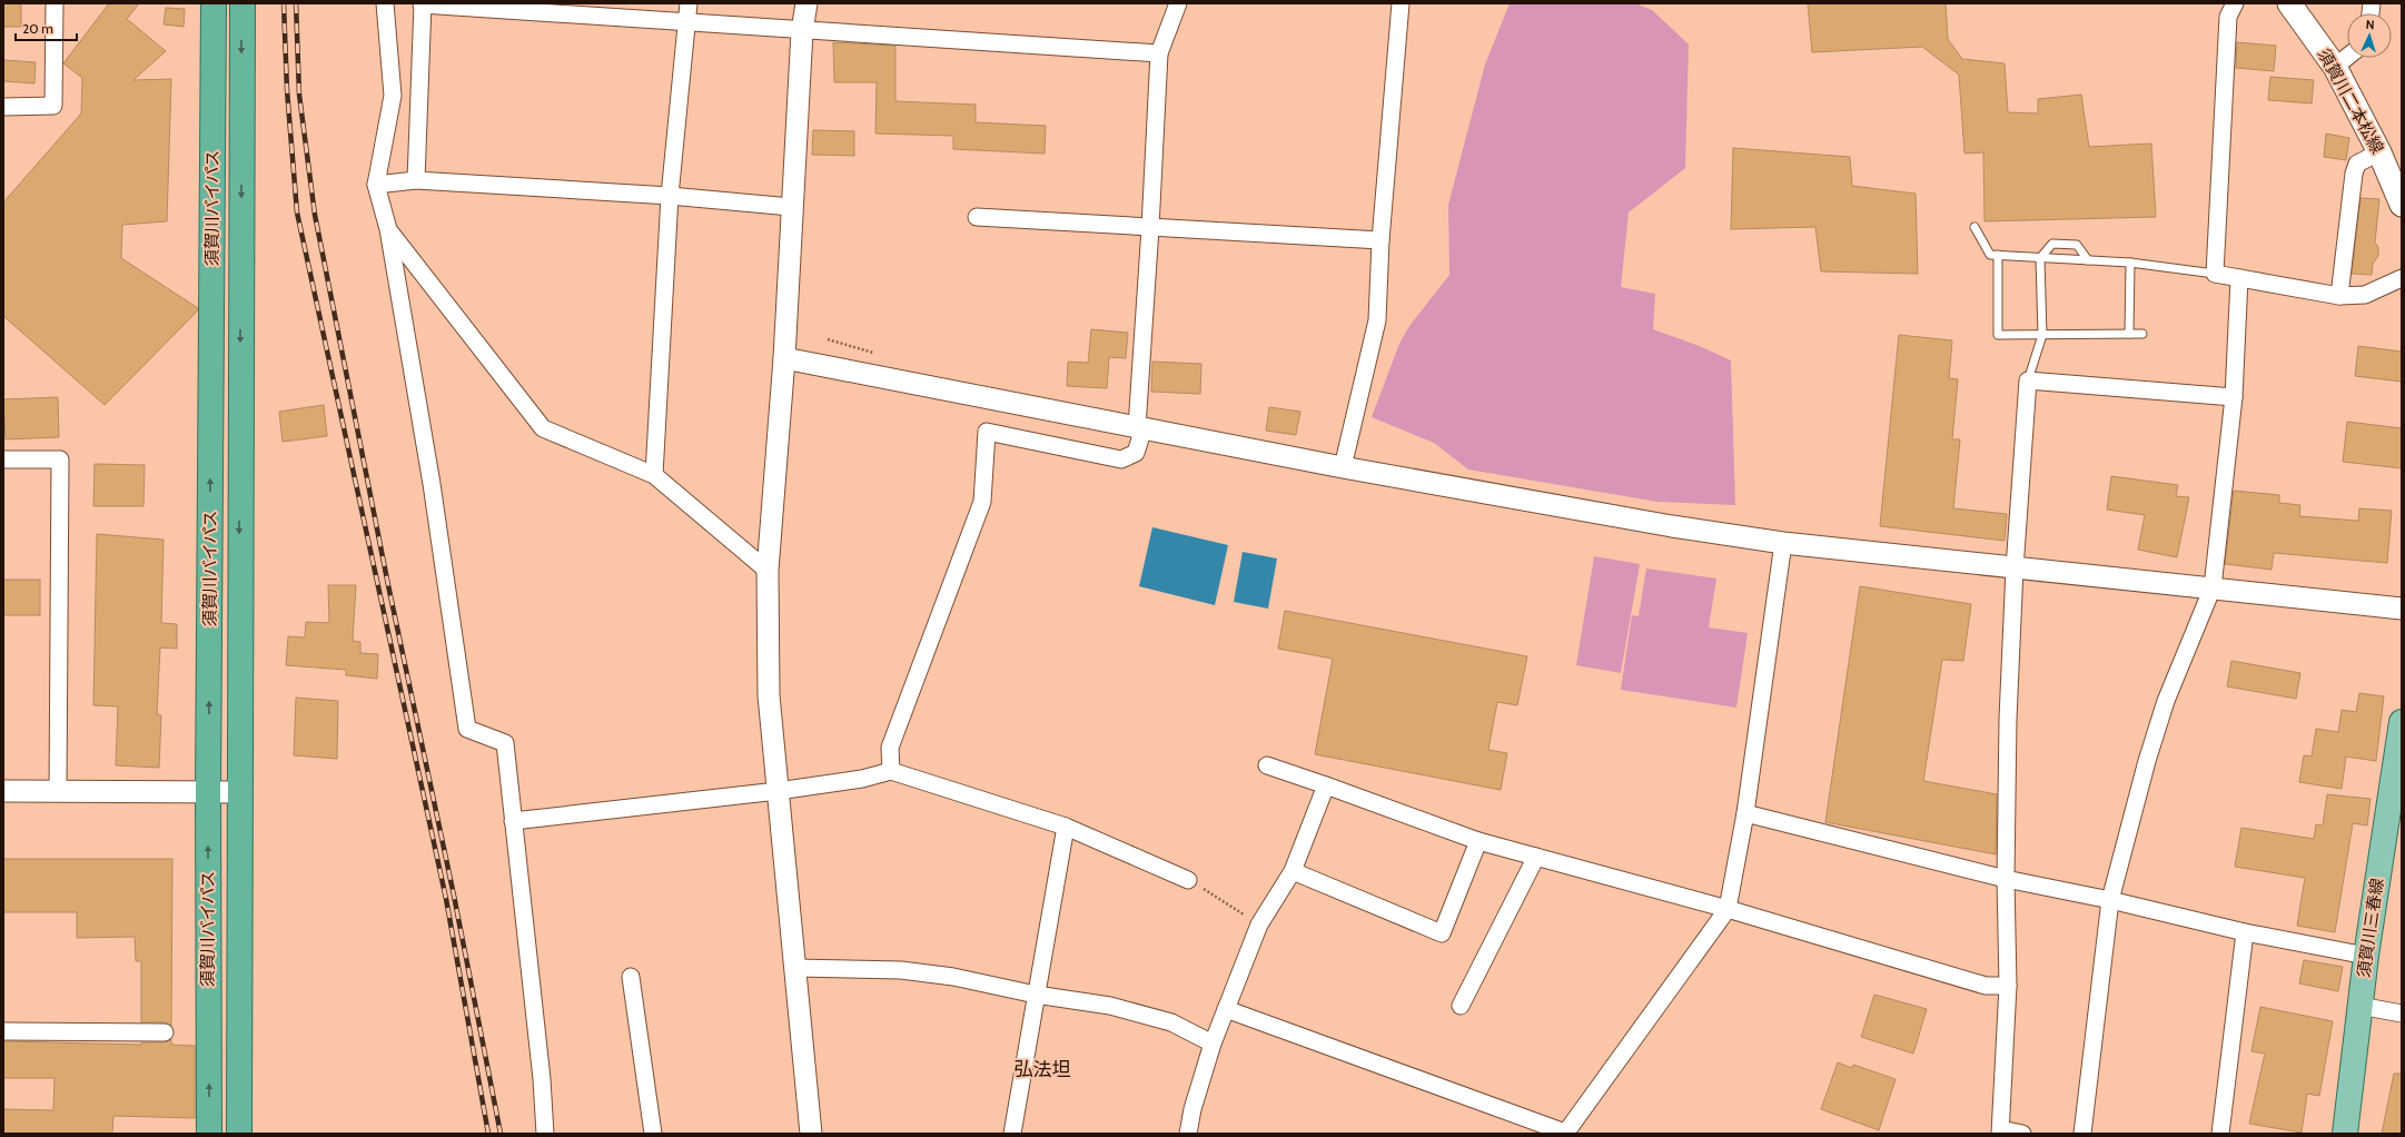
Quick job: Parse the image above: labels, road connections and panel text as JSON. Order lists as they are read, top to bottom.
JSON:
{
  "streets": {
    "highway": ["須賀川バイパス"],
    "main road": ["須賀川二本松線", "須賀川三春線"]
  },
  "districts": ["弘法坦"],
  "scale_bar": "20 m",
  "north": "top"
}
